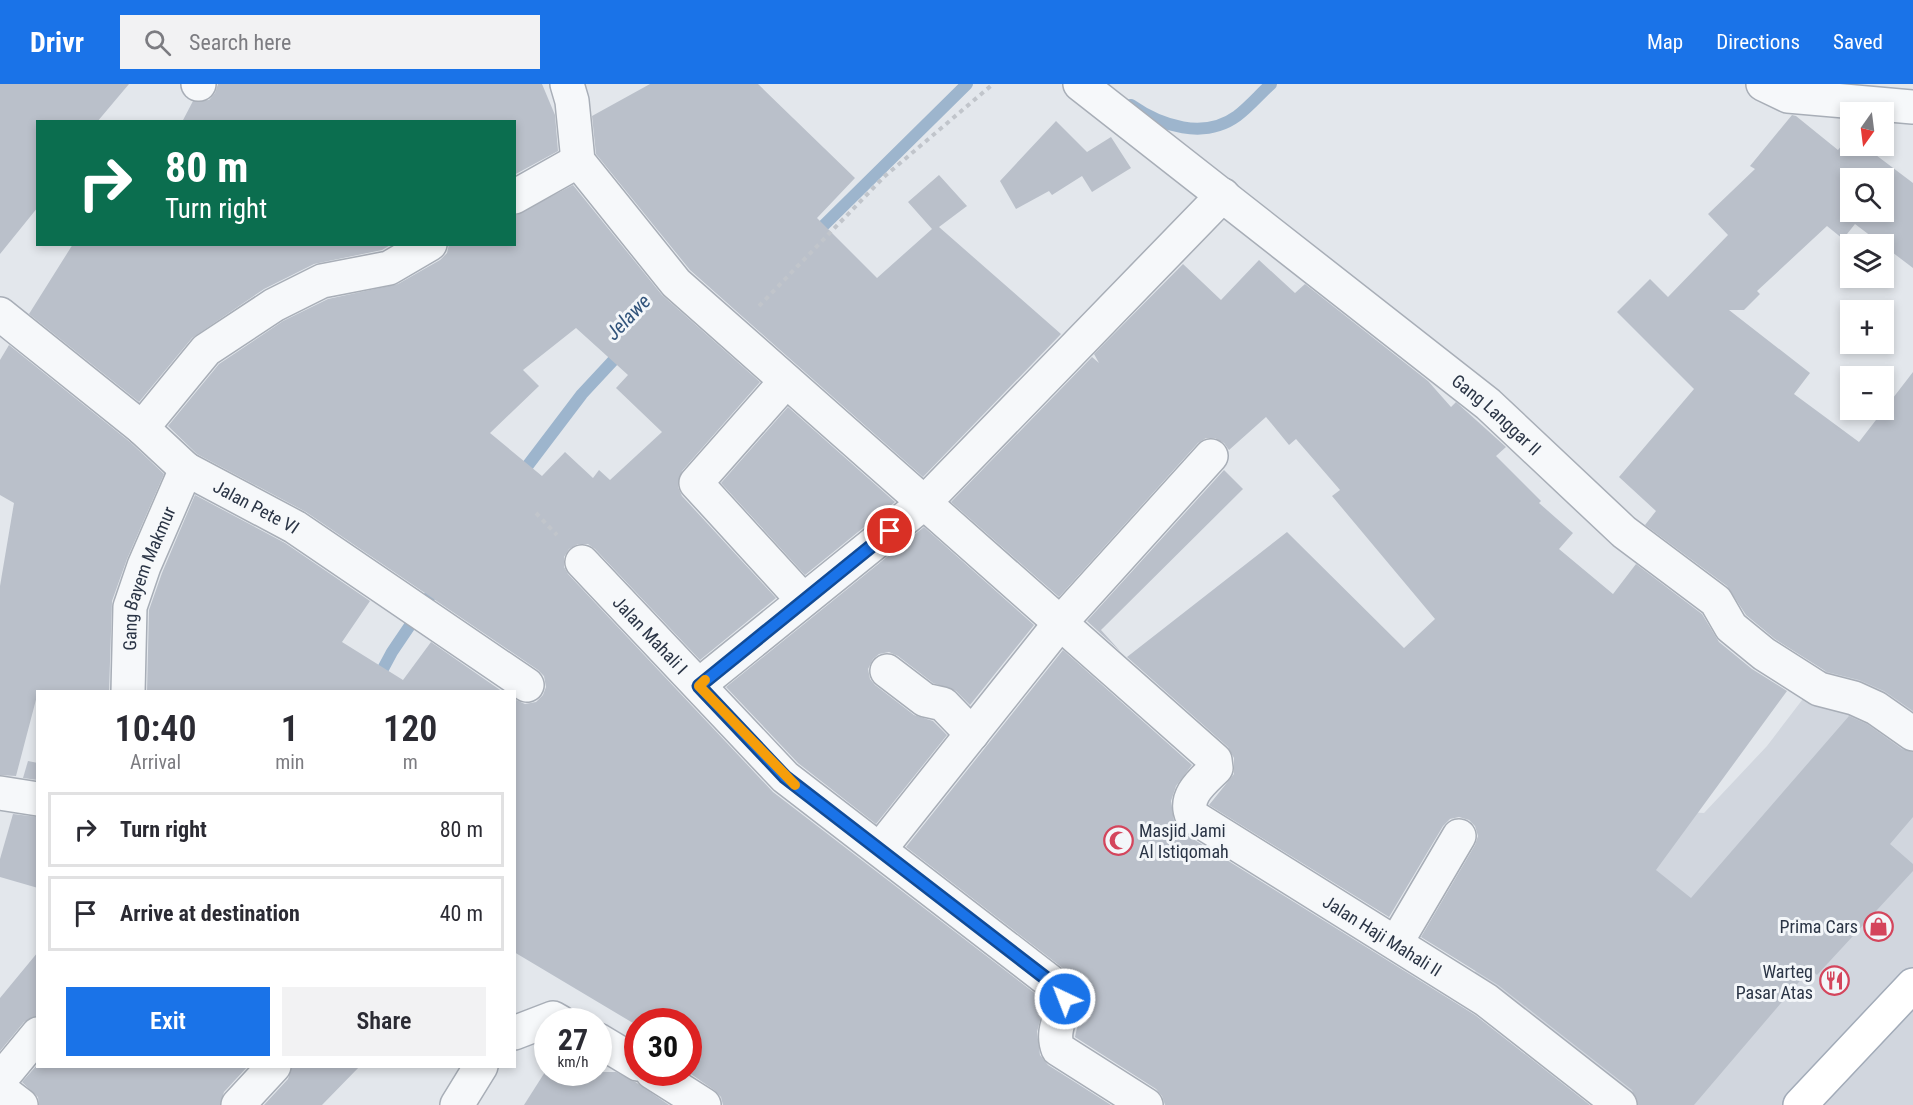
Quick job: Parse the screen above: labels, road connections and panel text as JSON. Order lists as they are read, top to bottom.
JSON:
{
  "streets": {
    "street": [
      "Gang Langgar II",
      "Jalan Pete VI",
      "Gang Bayem Makmur",
      "Jalan Mahali I",
      "Jalan Haji Mahali II"
    ]
  },
  "crossings": [
    ["Jalan Pete VI", "Gang Bayem Makmur"]
  ],
  "water": ["Jelawe"],
  "places": {
    "mosque": ["Masjid Jami Al Istiqomah"],
    "shop": ["Prima Cars"],
    "restaurant": ["Warteg Pasar Atas"]
  },
  "north": "bottom",
  "page": {
    "header": "Drivr",
    "search": "Search here",
    "nav": ["Map", "Directions", "Saved"],
    "map_buttons": ["+", "−"],
    "turn": ["80 m", "Turn right"],
    "eta": [
      "10:40",
      "Arrival",
      "1",
      "min",
      "120",
      "m"
    ],
    "list": [
      {
        "name": "Turn right",
        "value": "80 m"
      },
      {
        "name": "Arrive at destination",
        "value": "40 m"
      }
    ],
    "buttons": ["Exit", "Share"],
    "speed": "27 km/h",
    "limit": "30"
  }
}
